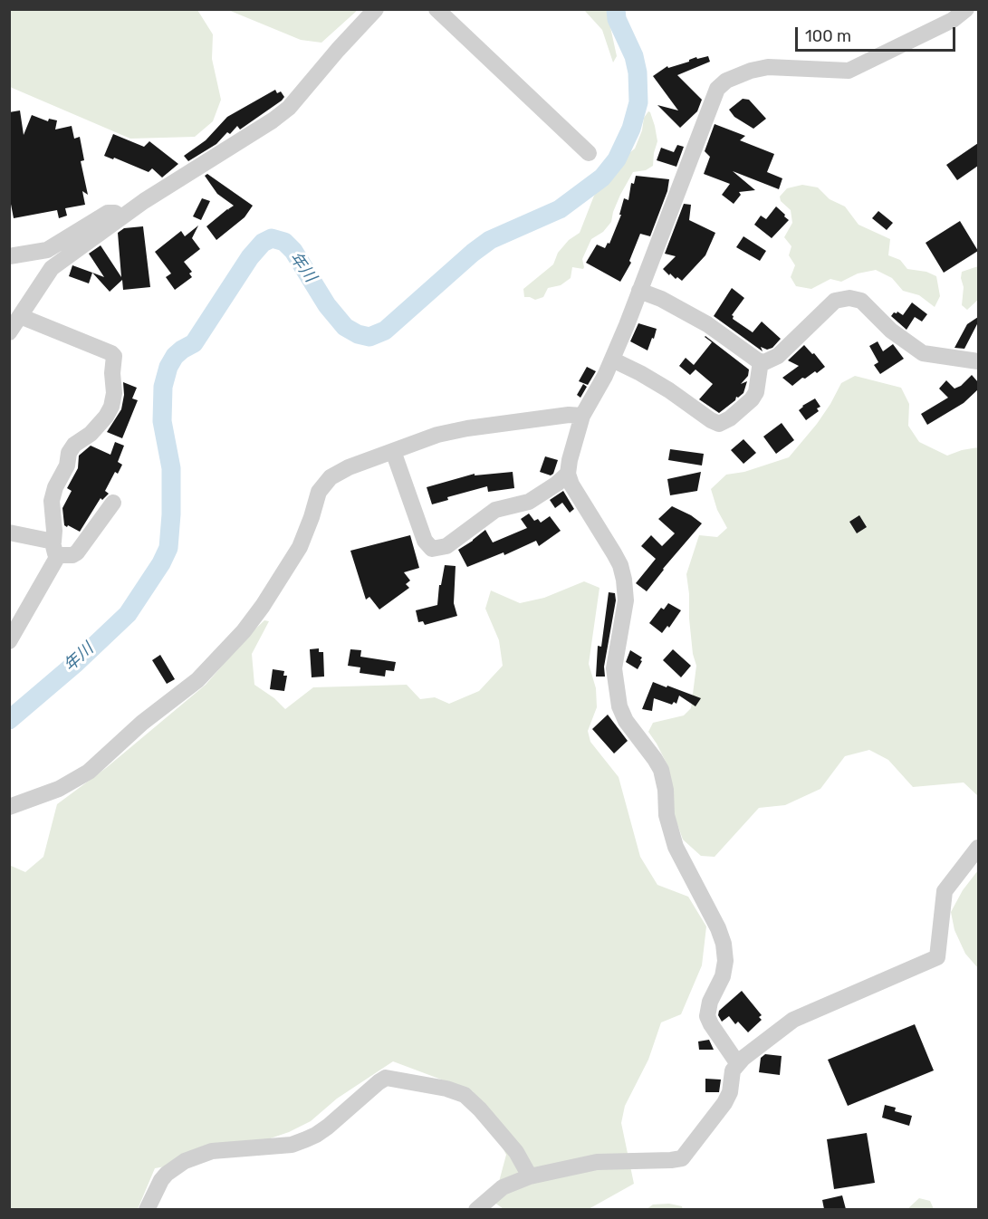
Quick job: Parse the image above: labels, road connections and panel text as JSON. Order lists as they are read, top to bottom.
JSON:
{
  "water": ["年川"],
  "scale_bar": "100 m"
}
